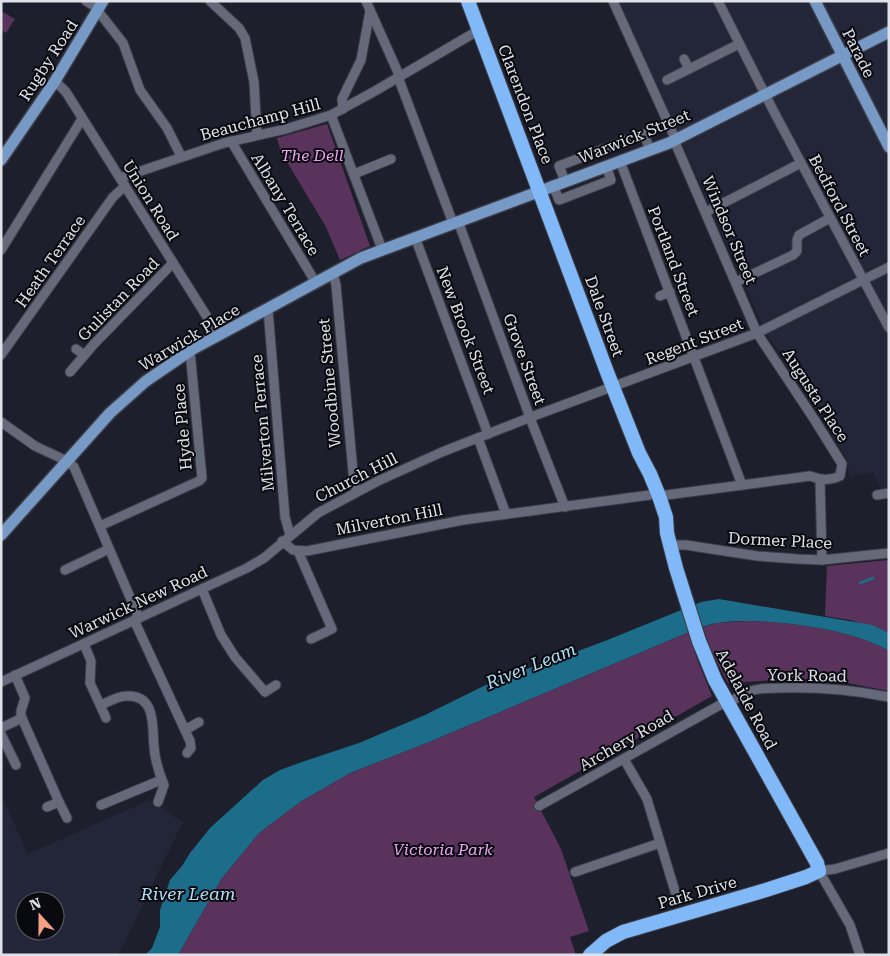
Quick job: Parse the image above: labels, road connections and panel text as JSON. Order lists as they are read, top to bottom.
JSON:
{
  "streets": {
    "highway": [
      "Clarendon Place",
      "Dale Street",
      "Adelaide Road",
      "Park Drive"
    ],
    "main road": [
      "Parade",
      "Rugby Road",
      "Warwick Street",
      "Warwick Place"
    ],
    "street": [
      "Beauchamp Hill",
      "Union Road",
      "Albany Terrace",
      "Bedford Street",
      "Windsor Street",
      "Heath Terrace",
      "Portland Street",
      "Gulistan Road",
      "New Brook Street",
      "Regent Street",
      "Grove Street",
      "Woodbine Street",
      "Augusta Place",
      "Milverton Terrace",
      "Hyde Place",
      "Church Hill",
      "Milverton Hill",
      "Dormer Place",
      "Warwick New Road",
      "York Road",
      "Archery Road"
    ]
  },
  "crossings": [
    ["Parade", "Warwick Street"],
    ["Rugby Road", "Union Road"],
    ["Clarendon Place", "Beauchamp Hill"],
    ["Clarendon Place", "Warwick Street"],
    ["Clarendon Place", "Dale Street"],
    ["Beauchamp Hill", "Union Road"],
    ["Beauchamp Hill", "Albany Terrace"],
    ["Beauchamp Hill", "Heath Terrace"],
    ["Beauchamp Hill", "Grove Street"],
    ["Warwick Street", "Bedford Street"],
    ["Warwick Street", "Windsor Street"],
    ["Warwick Street", "Portland Street"],
    ["Warwick Street", "Dale Street"],
    ["Warwick Street", "New Brook Street"],
    ["Warwick Street", "Warwick Place"],
    ["Warwick Street", "Grove Street"],
    ["Union Road", "Heath Terrace"],
    ["Union Road", "Gulistan Road"],
    ["Union Road", "Warwick Place"],
    ["Albany Terrace", "Warwick Place"],
    ["Bedford Street", "Regent Street"],
    ["Windsor Street", "Regent Street"],
    ["Windsor Street", "Augusta Place"],
    ["Portland Street", "Regent Street"],
    ["Portland Street", "Milverton Hill"],
    ["Dale Street", "Regent Street"],
    ["Dale Street", "Milverton Hill"],
    ["Dale Street", "Adelaide Road"],
    ["New Brook Street", "Regent Street"],
    ["Warwick Place", "Woodbine Street"],
    ["Warwick Place", "Milverton Terrace"],
    ["Warwick Place", "Hyde Place"],
    ["Regent Street", "Grove Street"],
    ["Regent Street", "Augusta Place"],
    ["Regent Street", "Church Hill"],
    ["Grove Street", "Milverton Hill"],
    ["Woodbine Street", "Church Hill"],
    ["Augusta Place", "Milverton Hill"],
    ["Milverton Terrace", "Church Hill"],
    ["Church Hill", "Warwick New Road"],
    ["Milverton Hill", "Adelaide Road"],
    ["Dormer Place", "Adelaide Road"],
    ["York Road", "Adelaide Road"],
    ["York Road", "Archery Road"],
    ["Adelaide Road", "Archery Road"],
    ["Adelaide Road", "Park Drive"]
  ],
  "water": ["River Leam"],
  "parks": ["The Dell", "Victoria Park"],
  "north": "top"
}
